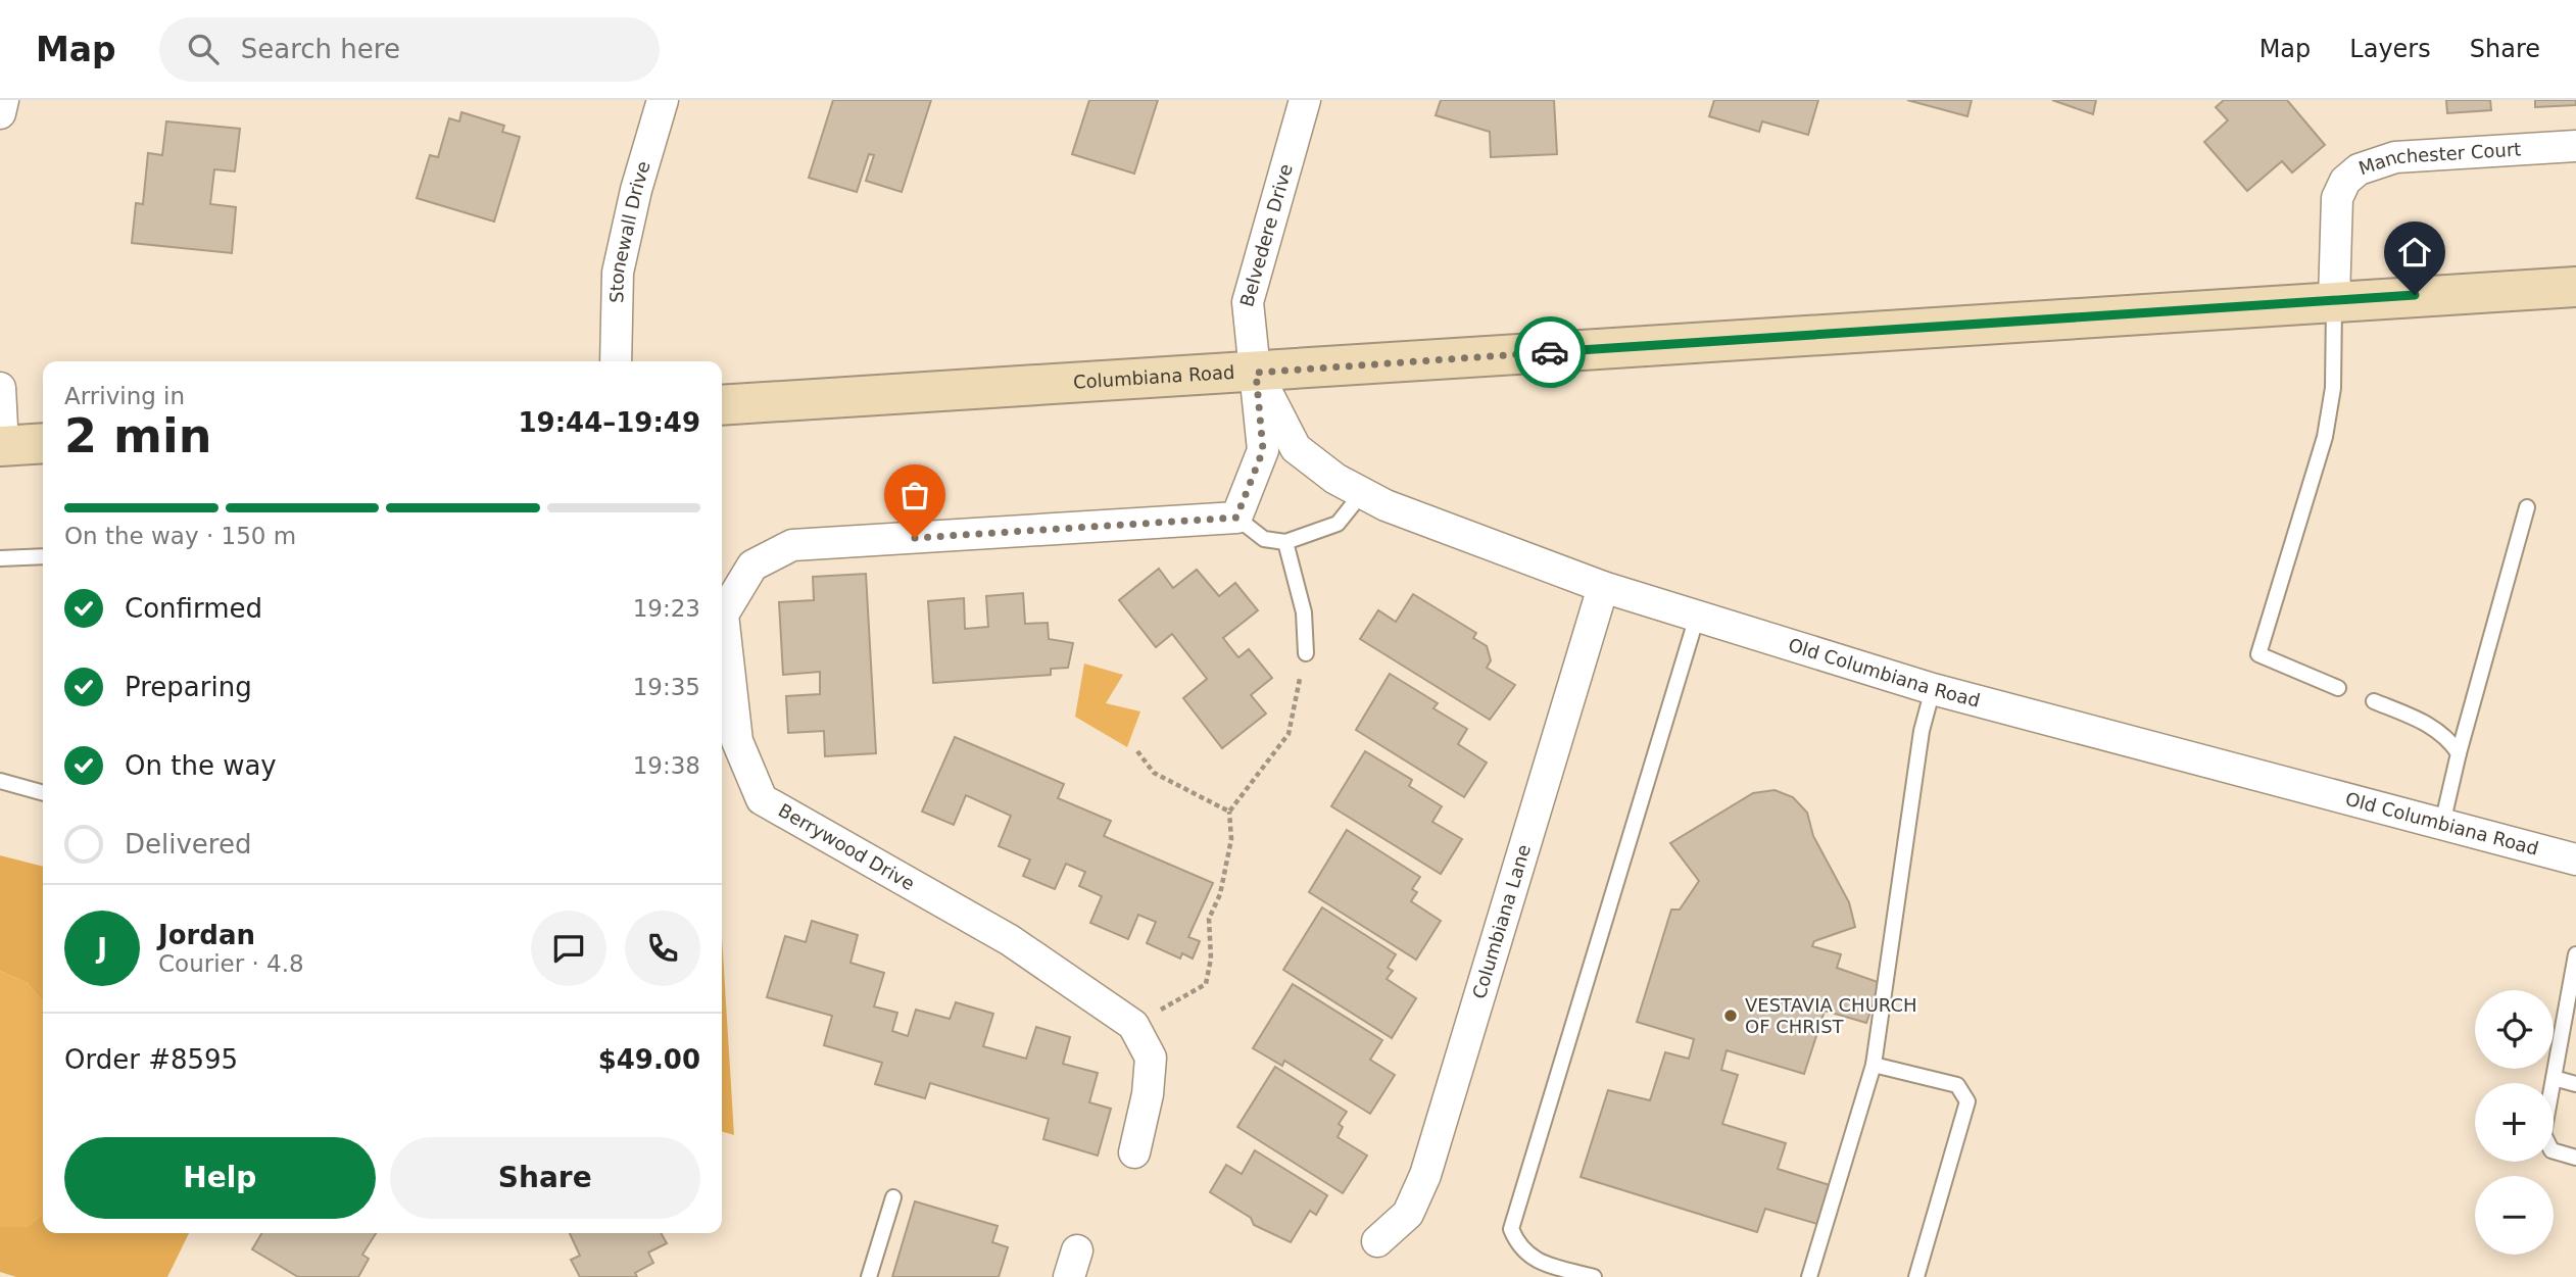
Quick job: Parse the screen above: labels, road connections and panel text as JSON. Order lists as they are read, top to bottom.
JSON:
{
  "streets": {
    "main road": ["Columbiana Road"],
    "street": [
      "Manchester Court",
      "Stonewall Drive",
      "Belvedere Drive",
      "Old Columbiana Road",
      "Berrywood Drive",
      "Columbiana Lane"
    ]
  },
  "crossings": [
    ["Manchester Court", "Columbiana Road"],
    ["Belvedere Drive", "Columbiana Road"],
    ["Belvedere Drive", "Old Columbiana Road"],
    ["Columbiana Road", "Old Columbiana Road"],
    ["Old Columbiana Road", "Columbiana Lane"]
  ],
  "places": ["VESTAVIA CHURCH OF CHRIST"],
  "page": {
    "header": "Map",
    "search": "Search here",
    "nav": ["Map", "Layers", "Share"],
    "heading": ["2 min", "Arriving in", "19:44–19:49"],
    "panel": [
      "Jordan",
      "Courier · 4.8",
      "Order #8595",
      "$49.00"
    ],
    "bar": "On the way · 150 m",
    "list": [
      ["Confirmed", "19:23"],
      ["Preparing", "19:35"],
      ["On the way", "19:38"],
      "Delivered"
    ],
    "round": "J",
    "map_buttons": ["+", "−"],
    "buttons": ["Help", "Share"]
  }
}
